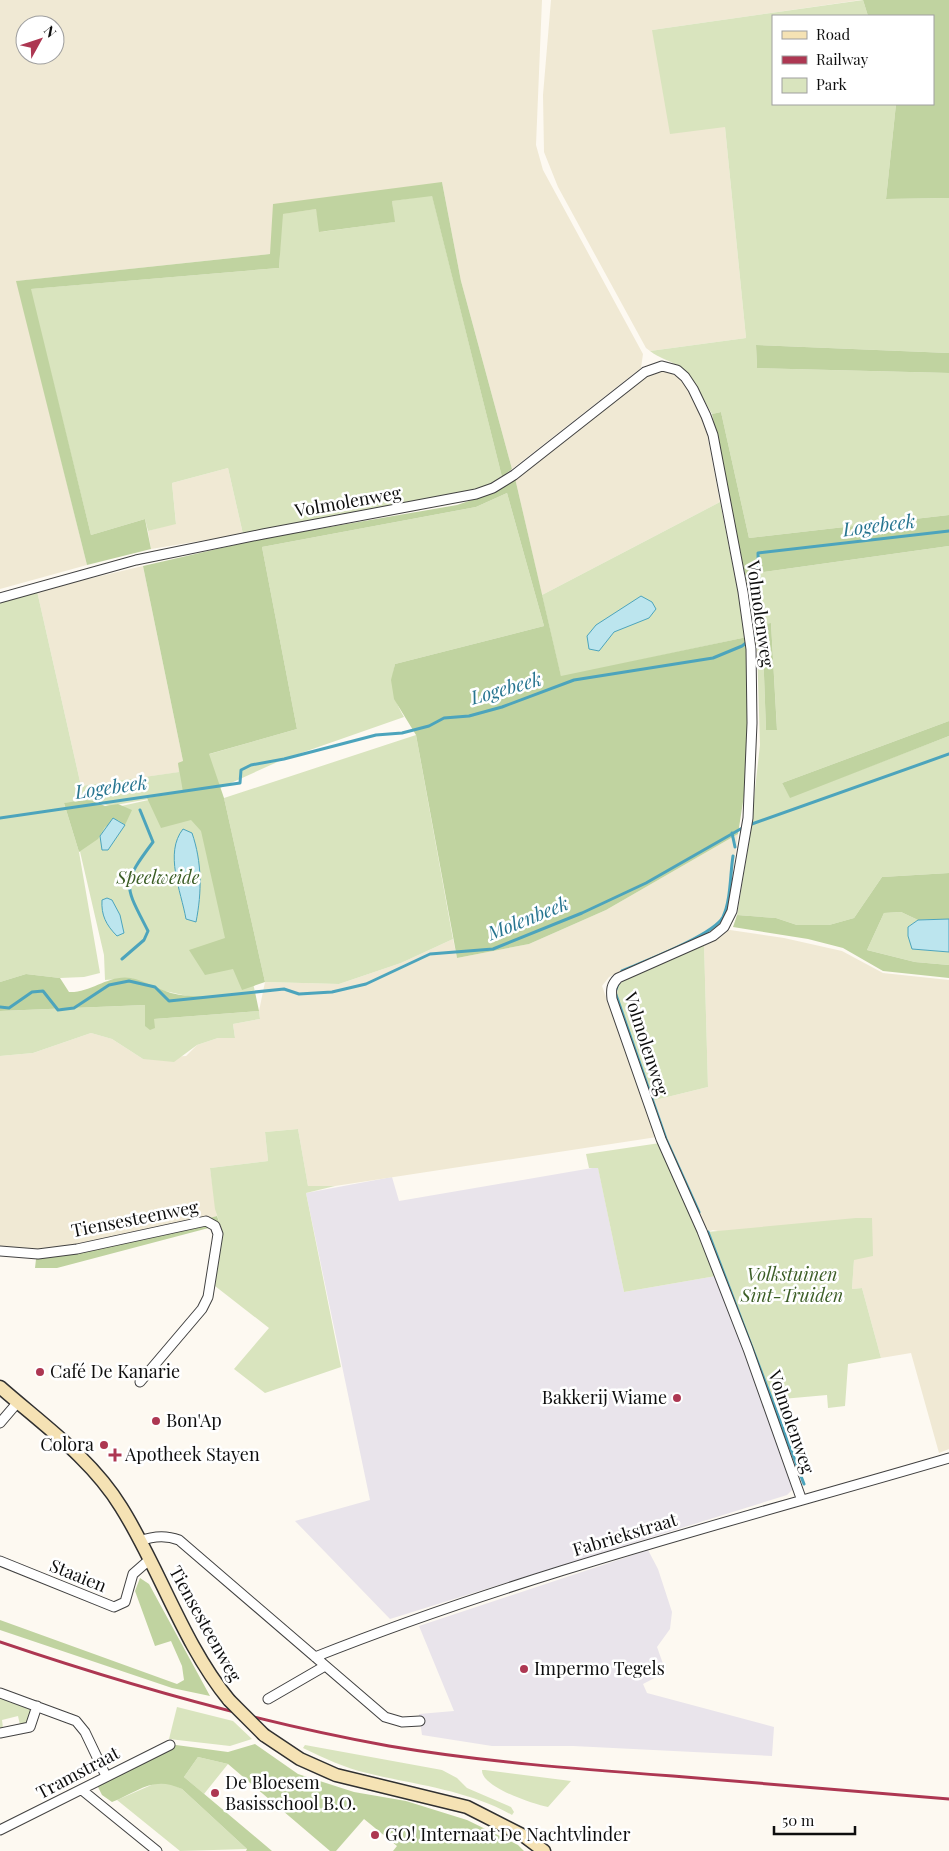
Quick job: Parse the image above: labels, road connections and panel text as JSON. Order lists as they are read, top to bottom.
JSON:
{
  "streets": {
    "main road": ["Tiensesteenweg"],
    "street": [
      "Volmolenweg",
      "Fabriekstraat",
      "Staaien",
      "Tramstraat"
    ]
  },
  "crossings": [
    ["Volmolenweg", "Fabriekstraat"],
    ["Tiensesteenweg", "Fabriekstraat"],
    ["Tiensesteenweg", "Staaien"]
  ],
  "water": ["Logebeek", "Molenbeek"],
  "parks": ["Speelweide", "Volkstuinen Sint-Truiden"],
  "places": {
    "other": [
      "Café De Kanarie",
      "Bakkerij Wiame",
      "Bon'Ap",
      "Colora",
      "Impermo Tegels",
      "De Bloesem Basisschool B.O.",
      "GO! Internaat De Nachtvlinder"
    ],
    "health": ["Apotheek Stayen"]
  },
  "legend": ["Road", "Railway", "Park"],
  "scale_bar": "50 m",
  "north": "top right"
}
